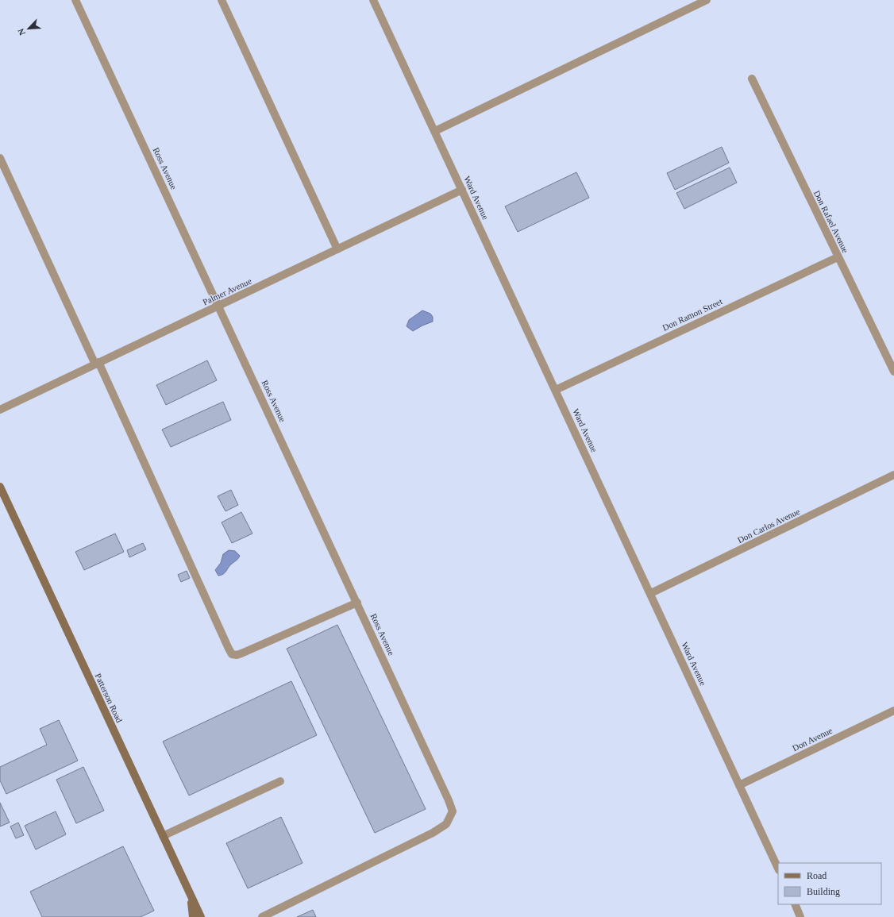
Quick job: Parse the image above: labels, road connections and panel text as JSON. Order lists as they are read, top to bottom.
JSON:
{
  "streets": {
    "main road": ["Patterson Road"],
    "street": [
      "Ross Avenue",
      "Ward Avenue",
      "Don Rafael Avenue",
      "Palmer Avenue",
      "Don Ramon Street",
      "Don Carlos Avenue",
      "Don Avenue"
    ]
  },
  "crossings": [
    ["Ross Avenue", "Palmer Avenue"],
    ["Ward Avenue", "Palmer Avenue"],
    ["Ward Avenue", "Don Ramon Street"],
    ["Ward Avenue", "Don Carlos Avenue"],
    ["Ward Avenue", "Don Avenue"],
    ["Don Rafael Avenue", "Don Ramon Street"]
  ],
  "legend": ["Road", "Building"],
  "north": "bottom left"
}
